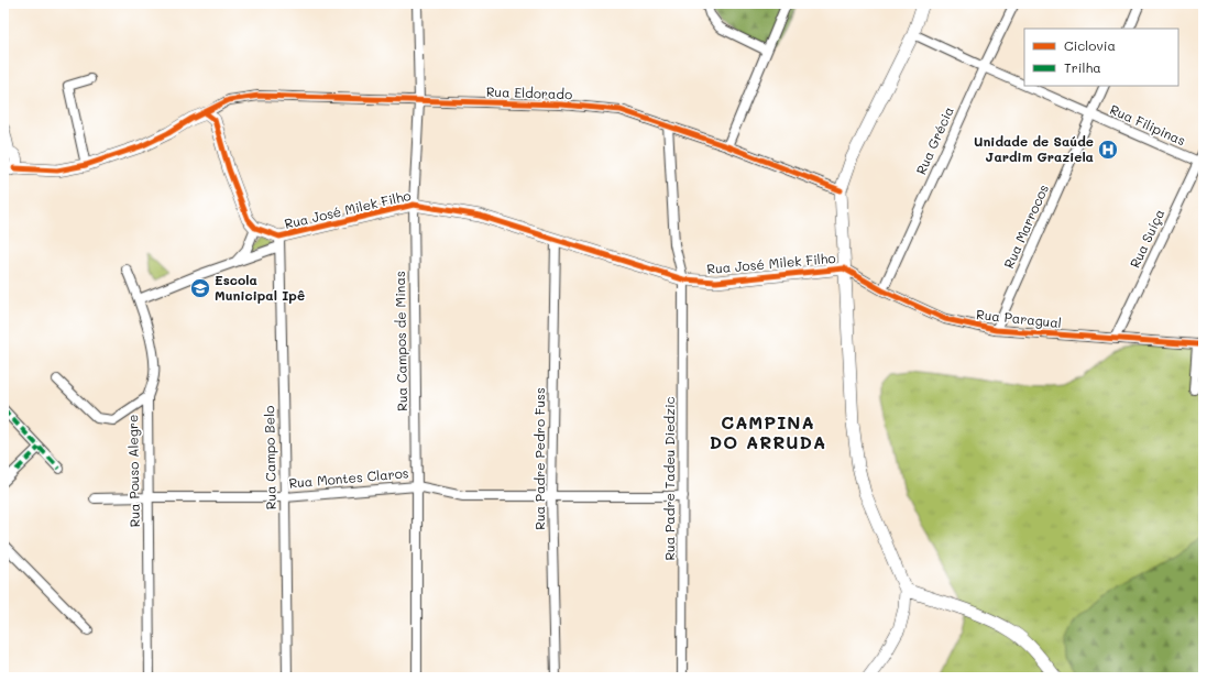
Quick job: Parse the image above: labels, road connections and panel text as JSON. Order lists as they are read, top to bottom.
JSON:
{
  "streets": {
    "street": [
      "Rua Eldorado",
      "Rua Filipinas",
      "Rua Grécia",
      "Rua José Milek Filho",
      "Rua Marrocos",
      "Rua Suíça",
      "Rua Paragual",
      "Rua Campos de Minas",
      "Rua Campo Belo",
      "Rua Padre Pedro Fuss",
      "Rua Pouso Alegre",
      "Rua Montes Claros",
      "Rua Padre Tadeu Diedzic"
    ]
  },
  "crossings": [
    ["Rua Eldorado", "Rua José Milek Filho"],
    ["Rua Eldorado", "Rua Campos de Minas"],
    ["Rua Eldorado", "Rua Padre Tadeu Diedzic"],
    ["Rua Filipinas", "Rua Grécia"],
    ["Rua Filipinas", "Rua José Milek Filho"],
    ["Rua Filipinas", "Rua Marrocos"],
    ["Rua Filipinas", "Rua Suíça"],
    ["Rua Grécia", "Rua Paragual"],
    ["Rua José Milek Filho", "Rua Paragual"],
    ["Rua José Milek Filho", "Rua Campos de Minas"],
    ["Rua José Milek Filho", "Rua Campo Belo"],
    ["Rua José Milek Filho", "Rua Padre Pedro Fuss"],
    ["Rua José Milek Filho", "Rua Padre Tadeu Diedzic"],
    ["Rua Marrocos", "Rua Paragual"],
    ["Rua Suíça", "Rua Paragual"],
    ["Rua Campos de Minas", "Rua Montes Claros"],
    ["Rua Campo Belo", "Rua Montes Claros"],
    ["Rua Padre Pedro Fuss", "Rua Montes Claros"],
    ["Rua Pouso Alegre", "Rua Montes Claros"],
    ["Rua Montes Claros", "Rua Padre Tadeu Diedzic"]
  ],
  "districts": ["CAMPINA DO ARRUDA"],
  "places": {
    "hospital": ["Unidade de Saúde Jardim Graziela"],
    "school or university": ["Escola Municipal Ipê"]
  },
  "legend": ["Ciclovia", "Trilha"]
}
